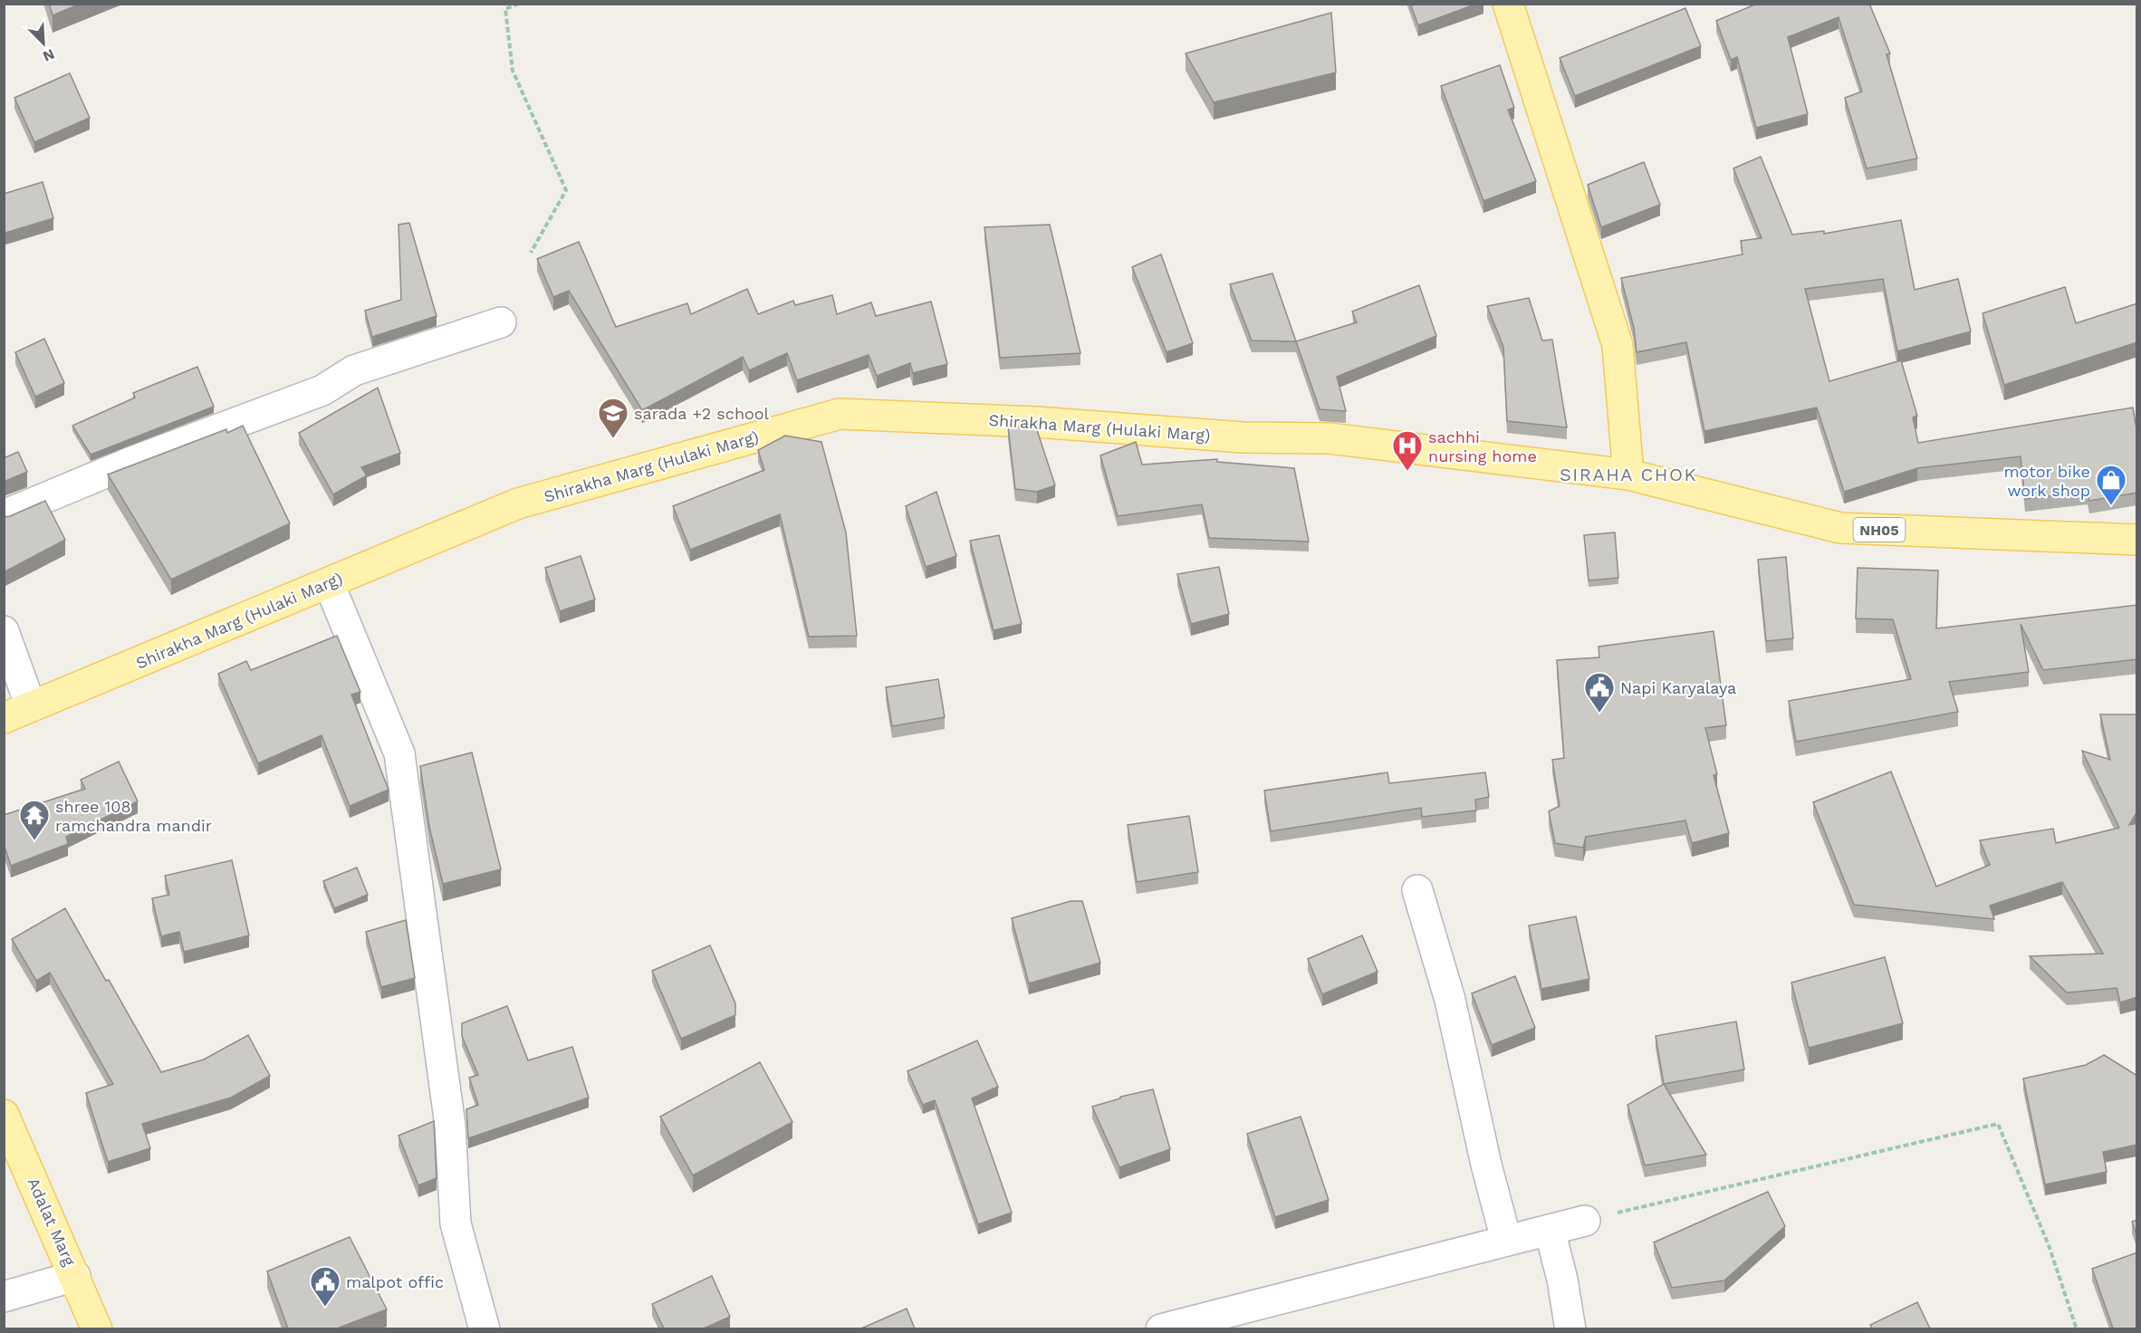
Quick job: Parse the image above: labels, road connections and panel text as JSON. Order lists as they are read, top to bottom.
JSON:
{
  "streets": {
    "main road": ["Shirakha Marg (Hulaki Marg)", "NH05", "Adalat Marg"]
  },
  "crossings": [
    ["Shirakha Marg (Hulaki Marg)", "NH05"]
  ],
  "districts": ["SIRAHA CHOK"],
  "places": {
    "school or university": ["sarada +2 school"],
    "hospital": ["sachhi nursing home"],
    "shop": ["motor bike work shop"],
    "public building": ["Napi Karyalaya", "malpot offic"],
    "temple": ["shree 108 ramchandra mandir"]
  },
  "north": "bottom right"
}
